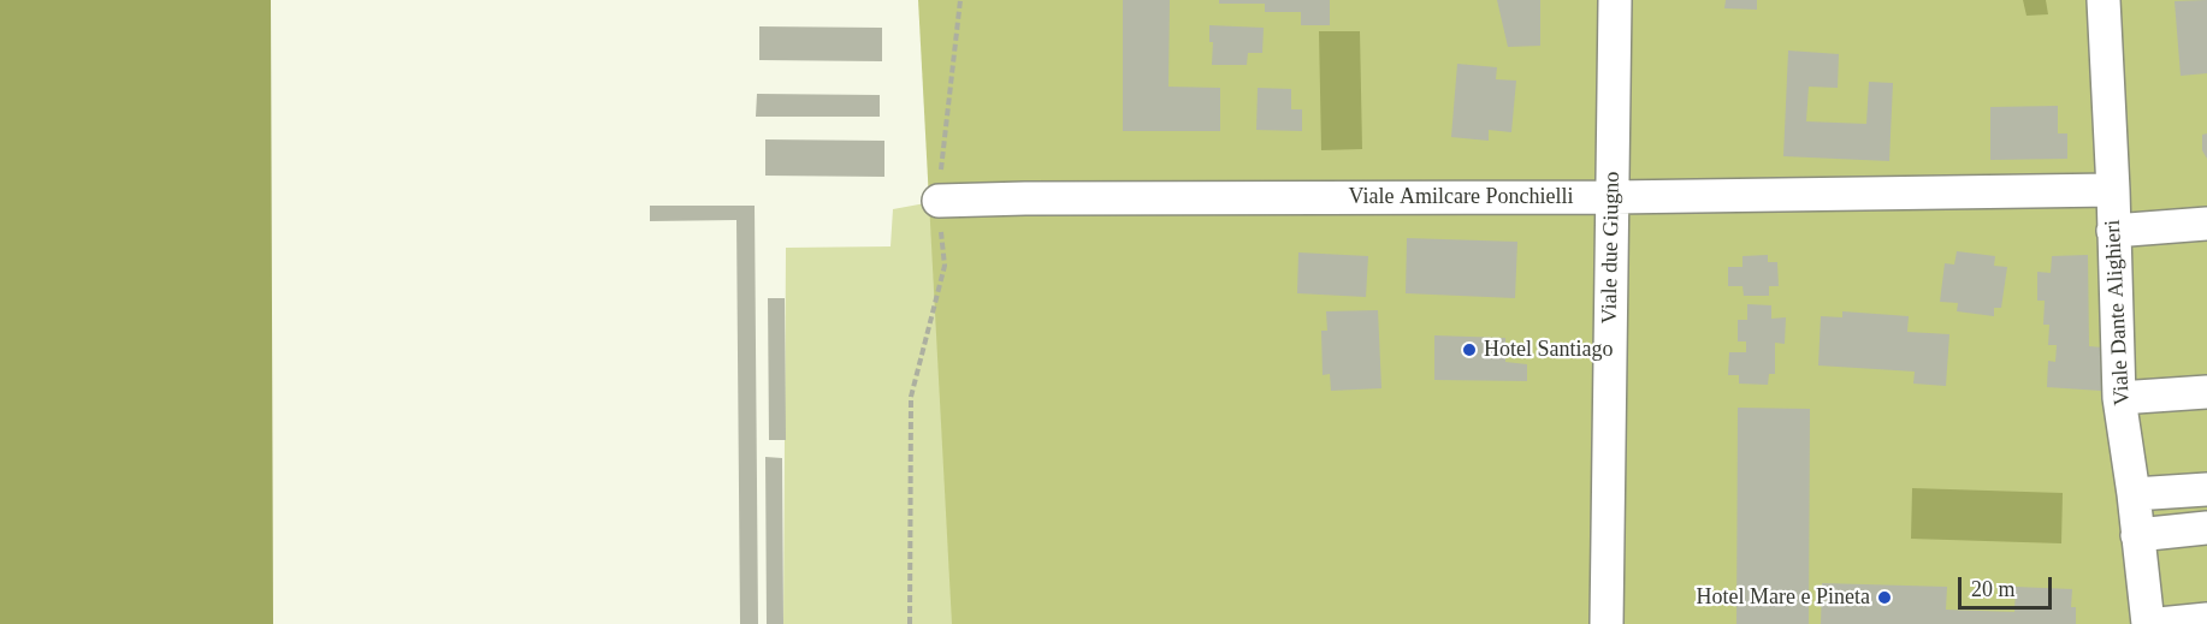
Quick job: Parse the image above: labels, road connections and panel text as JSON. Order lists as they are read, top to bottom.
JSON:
{
  "streets": {
    "street": ["Viale Amilcare Ponchielli", "Viale due Giugno", "Viale Dante Alighieri"]
  },
  "crossings": [
    ["Viale Amilcare Ponchielli", "Viale due Giugno"],
    ["Viale Amilcare Ponchielli", "Viale Dante Alighieri"]
  ],
  "places": ["Hotel Santiago", "Hotel Mare e Pineta"],
  "scale_bar": "20 m"
}
